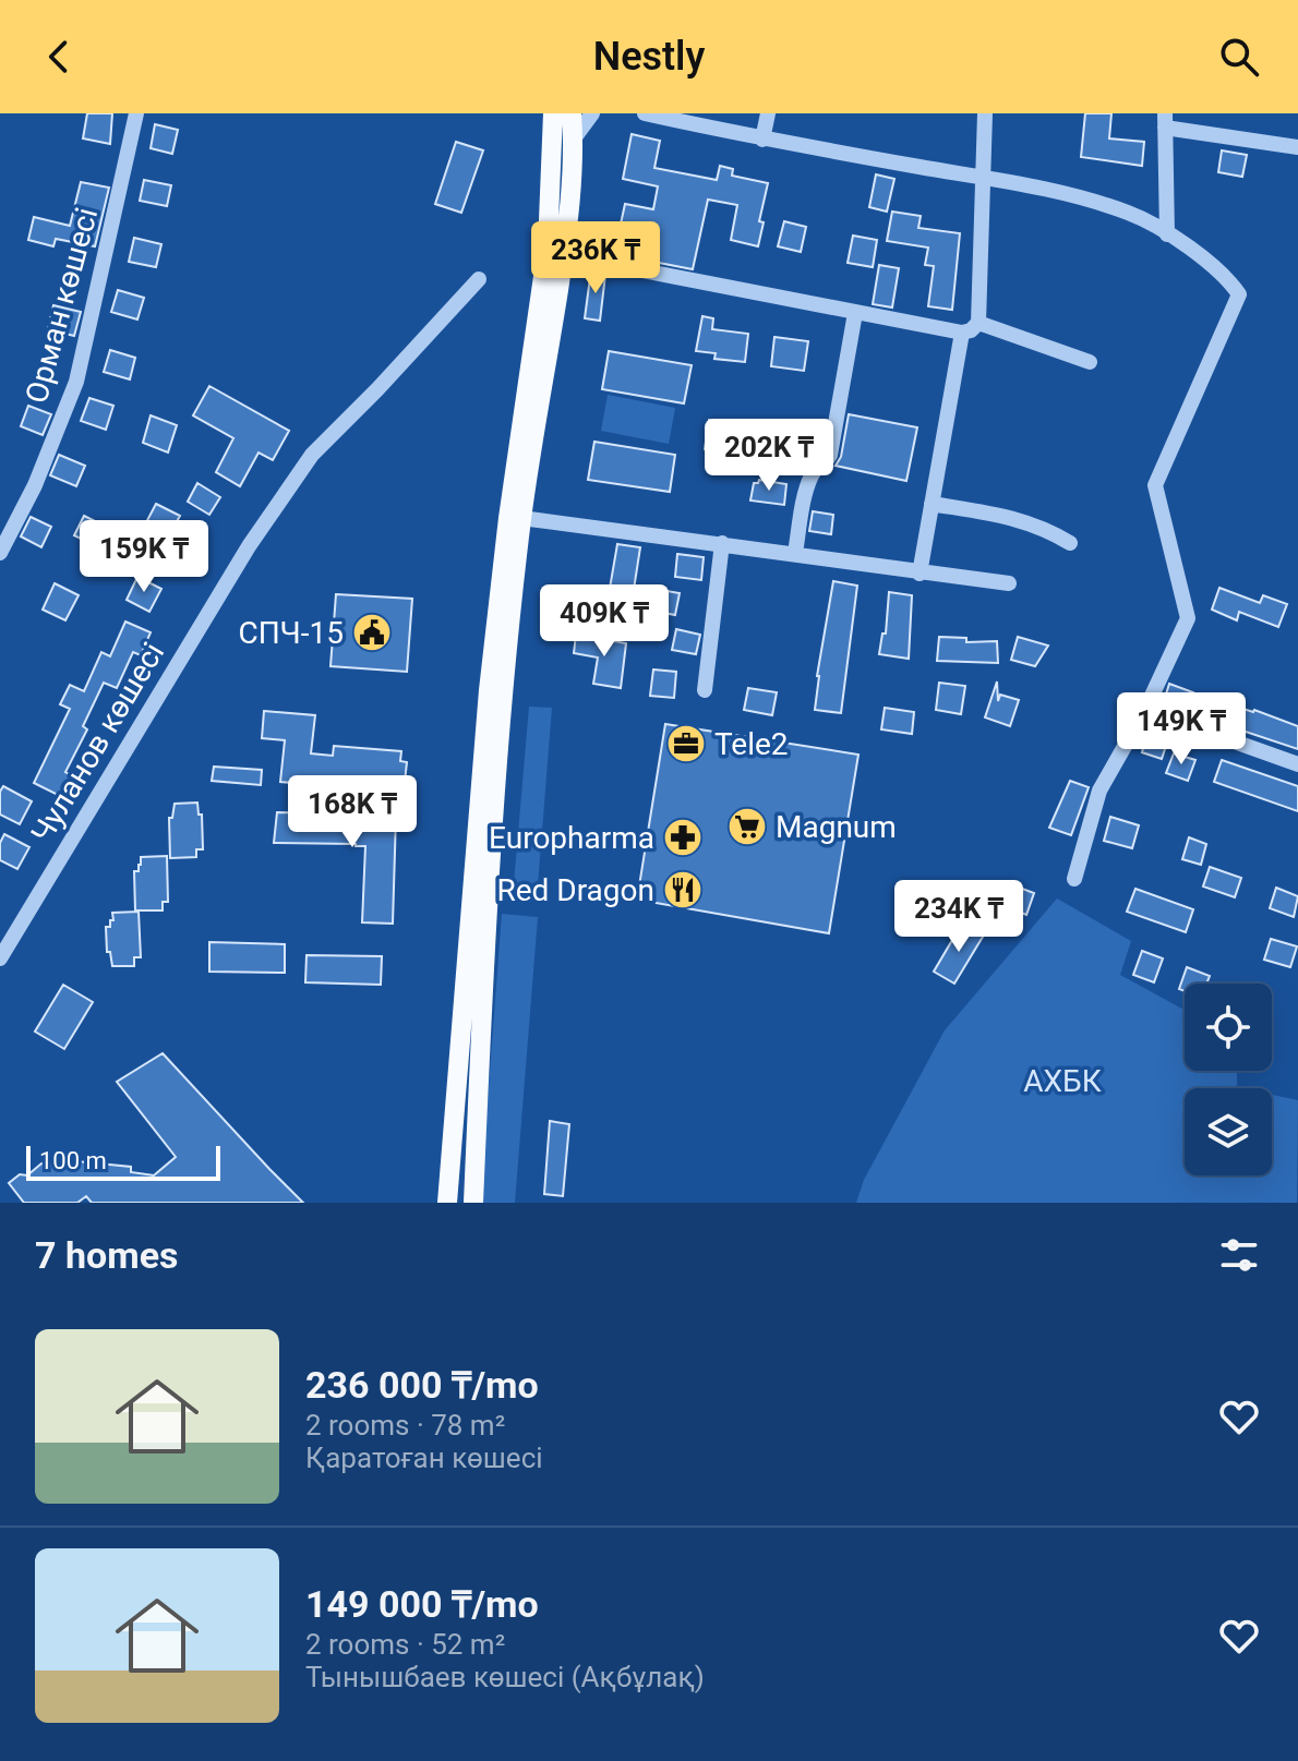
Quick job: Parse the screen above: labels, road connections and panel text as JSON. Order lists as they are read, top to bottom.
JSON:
{
  "streets": {
    "street": ["Орман көшесі", "Чуланов көшесі"]
  },
  "parks": ["АХБК"],
  "places": {
    "public building": ["СПЧ-15"],
    "office": ["Tele2"],
    "supermarket": ["Magnum"],
    "pharmacy": ["Europharma"],
    "restaurant": ["Red Dragon"]
  },
  "scale_bar": "100 m",
  "page": {
    "header": "Nestly",
    "price": [
      "236K ₸",
      "202K ₸",
      "159K ₸",
      "409K ₸",
      "149K ₸",
      "168K ₸",
      "234K ₸"
    ],
    "scale": "100 m",
    "heading": "7 homes",
    "list": [
      {
        "name": "236 000 ₸/mo",
        "note": "2 rooms · 78 m² · Қаратоған көшесі"
      },
      {
        "name": "149 000 ₸/mo",
        "note": "2 rooms · 52 m² · Тынышбаев көшесі (Ақбұлақ)"
      }
    ]
  }
}
